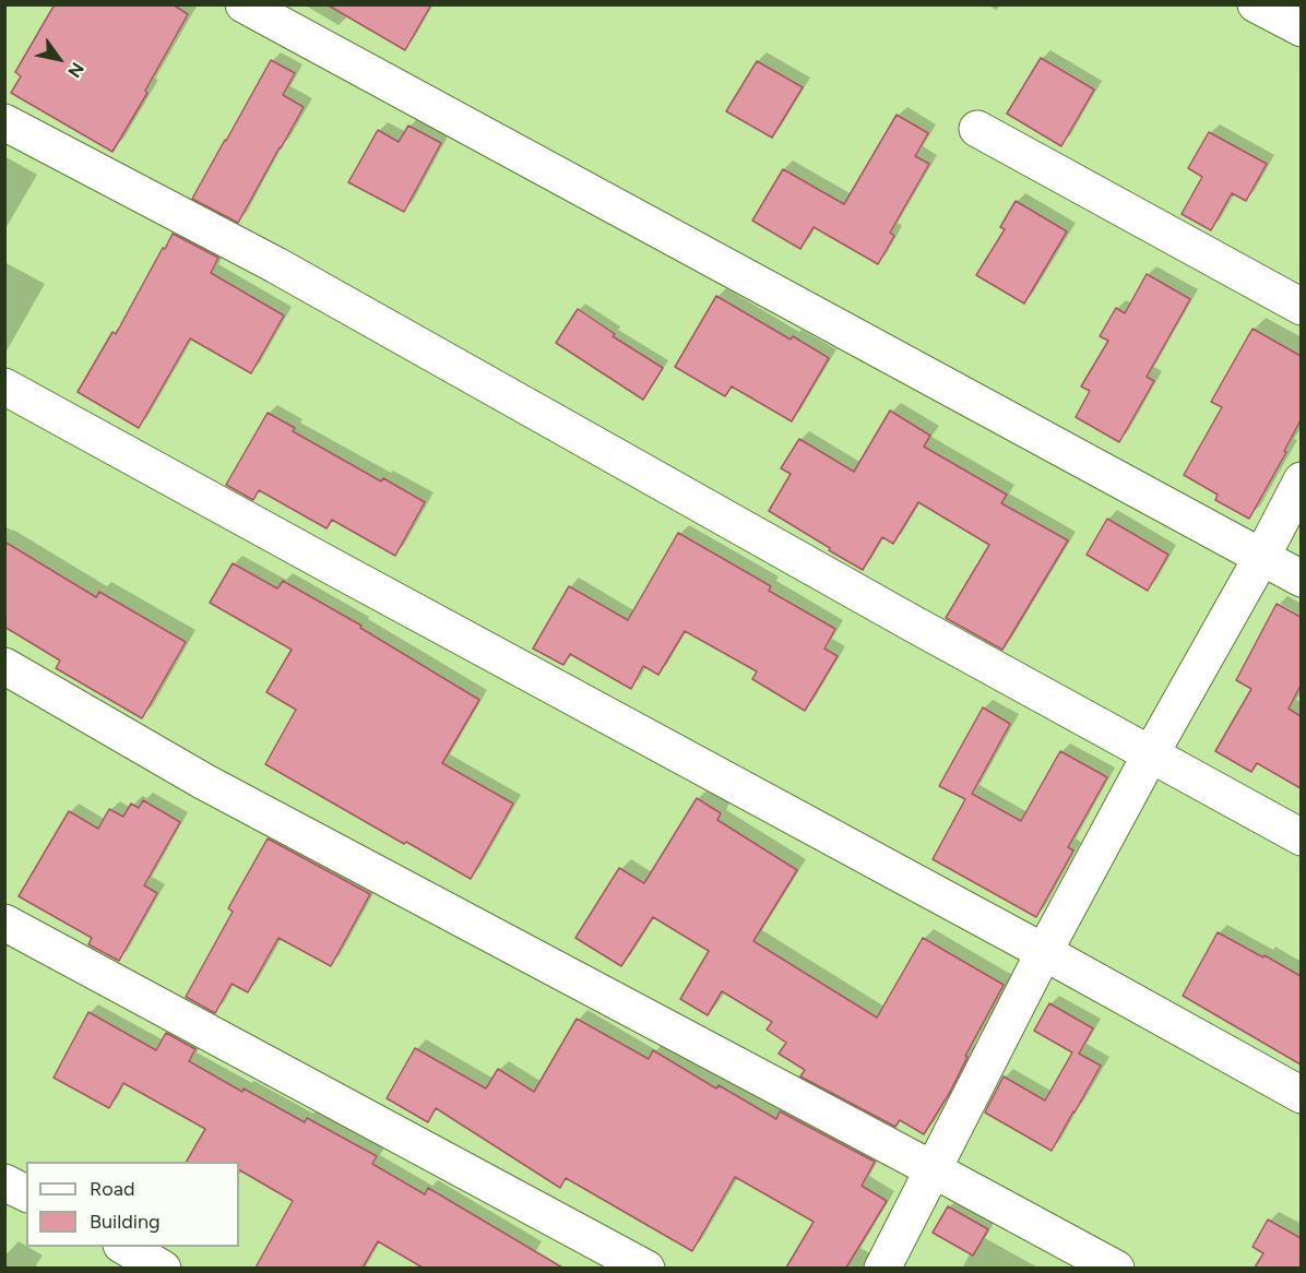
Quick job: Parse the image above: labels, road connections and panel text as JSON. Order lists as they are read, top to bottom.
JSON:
{
  "legend": ["Road", "Building"],
  "north": "bottom right"
}
